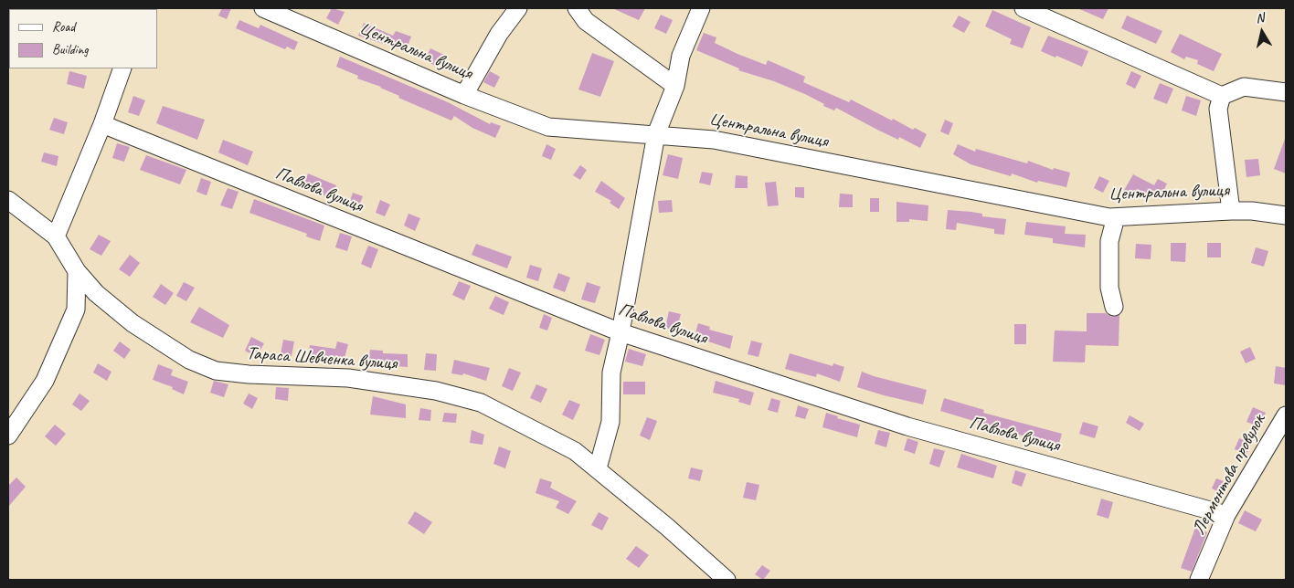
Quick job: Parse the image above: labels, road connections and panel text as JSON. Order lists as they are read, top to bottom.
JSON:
{
  "streets": {
    "street": [
      "Центральна вулиця",
      "Павлова вулиця",
      "Тараса Шевченка вулиця",
      "Лермонтова провулок"
    ]
  },
  "crossings": [
    ["Павлова вулиця", "Лермонтова провулок"]
  ],
  "legend": ["Road", "Building"],
  "north": "top"
}
